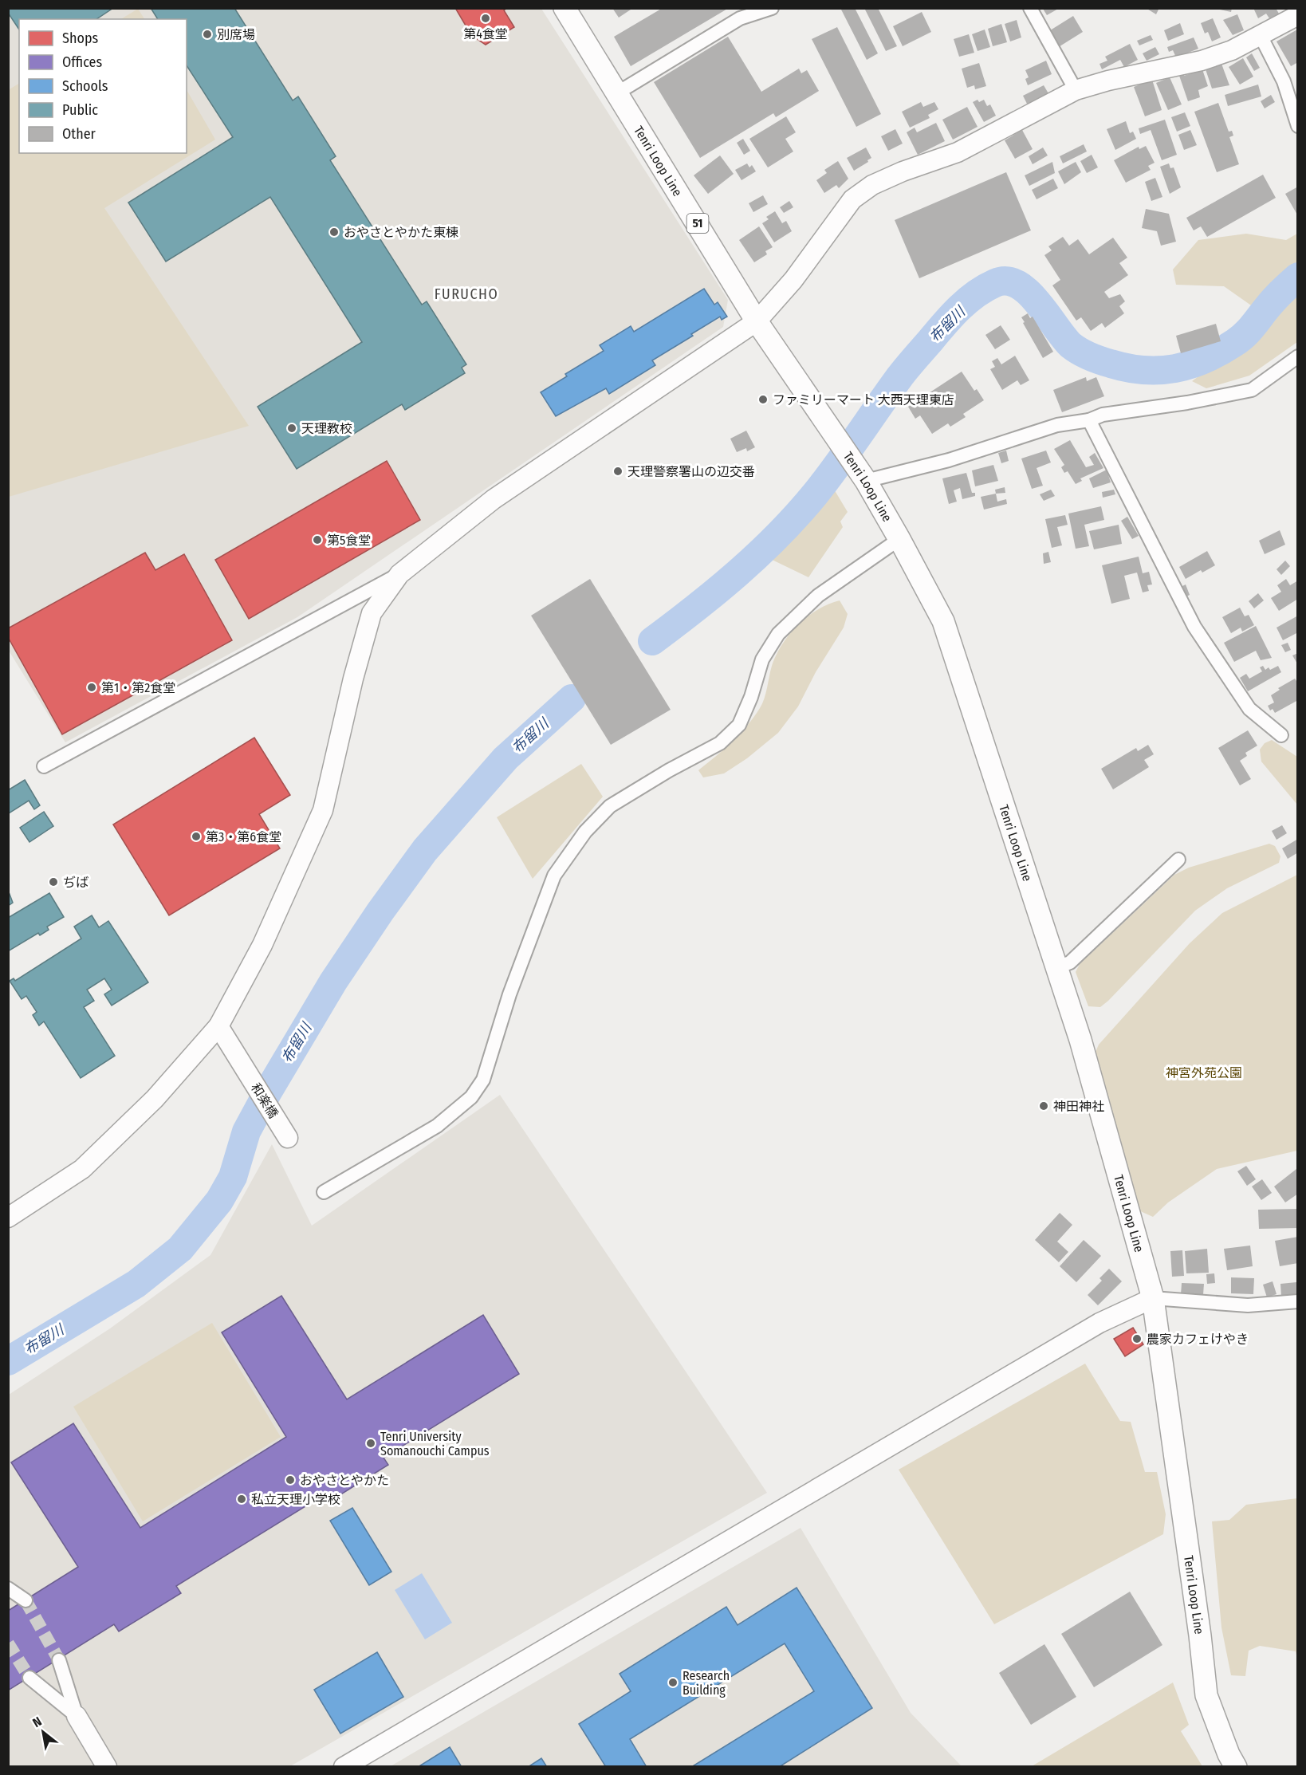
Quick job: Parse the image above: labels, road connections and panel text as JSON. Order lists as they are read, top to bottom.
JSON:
{
  "streets": {
    "main road": ["Tenri Loop Line", "51"],
    "street": ["和楽橋"]
  },
  "districts": ["FURUCHO"],
  "water": ["布留川"],
  "parks": ["神宮外苑公園"],
  "places": [
    "第4食堂",
    "別席場",
    "おやさとやかた東棟",
    "ファミリーマート 大西天理東店",
    "天理教校",
    "天理警察署山の辺交番",
    "第5食堂",
    "第1・第2食堂",
    "第3・第6食堂",
    "ぢば",
    "神田神社",
    "農家カフェけやき",
    "Tenri University Somanouchi Campus",
    "おやさとやかた",
    "私立天理小学校",
    "Research Building"
  ],
  "legend": [
    "Shops",
    "Offices",
    "Schools",
    "Public",
    "Other"
  ],
  "north": "top left"
}
